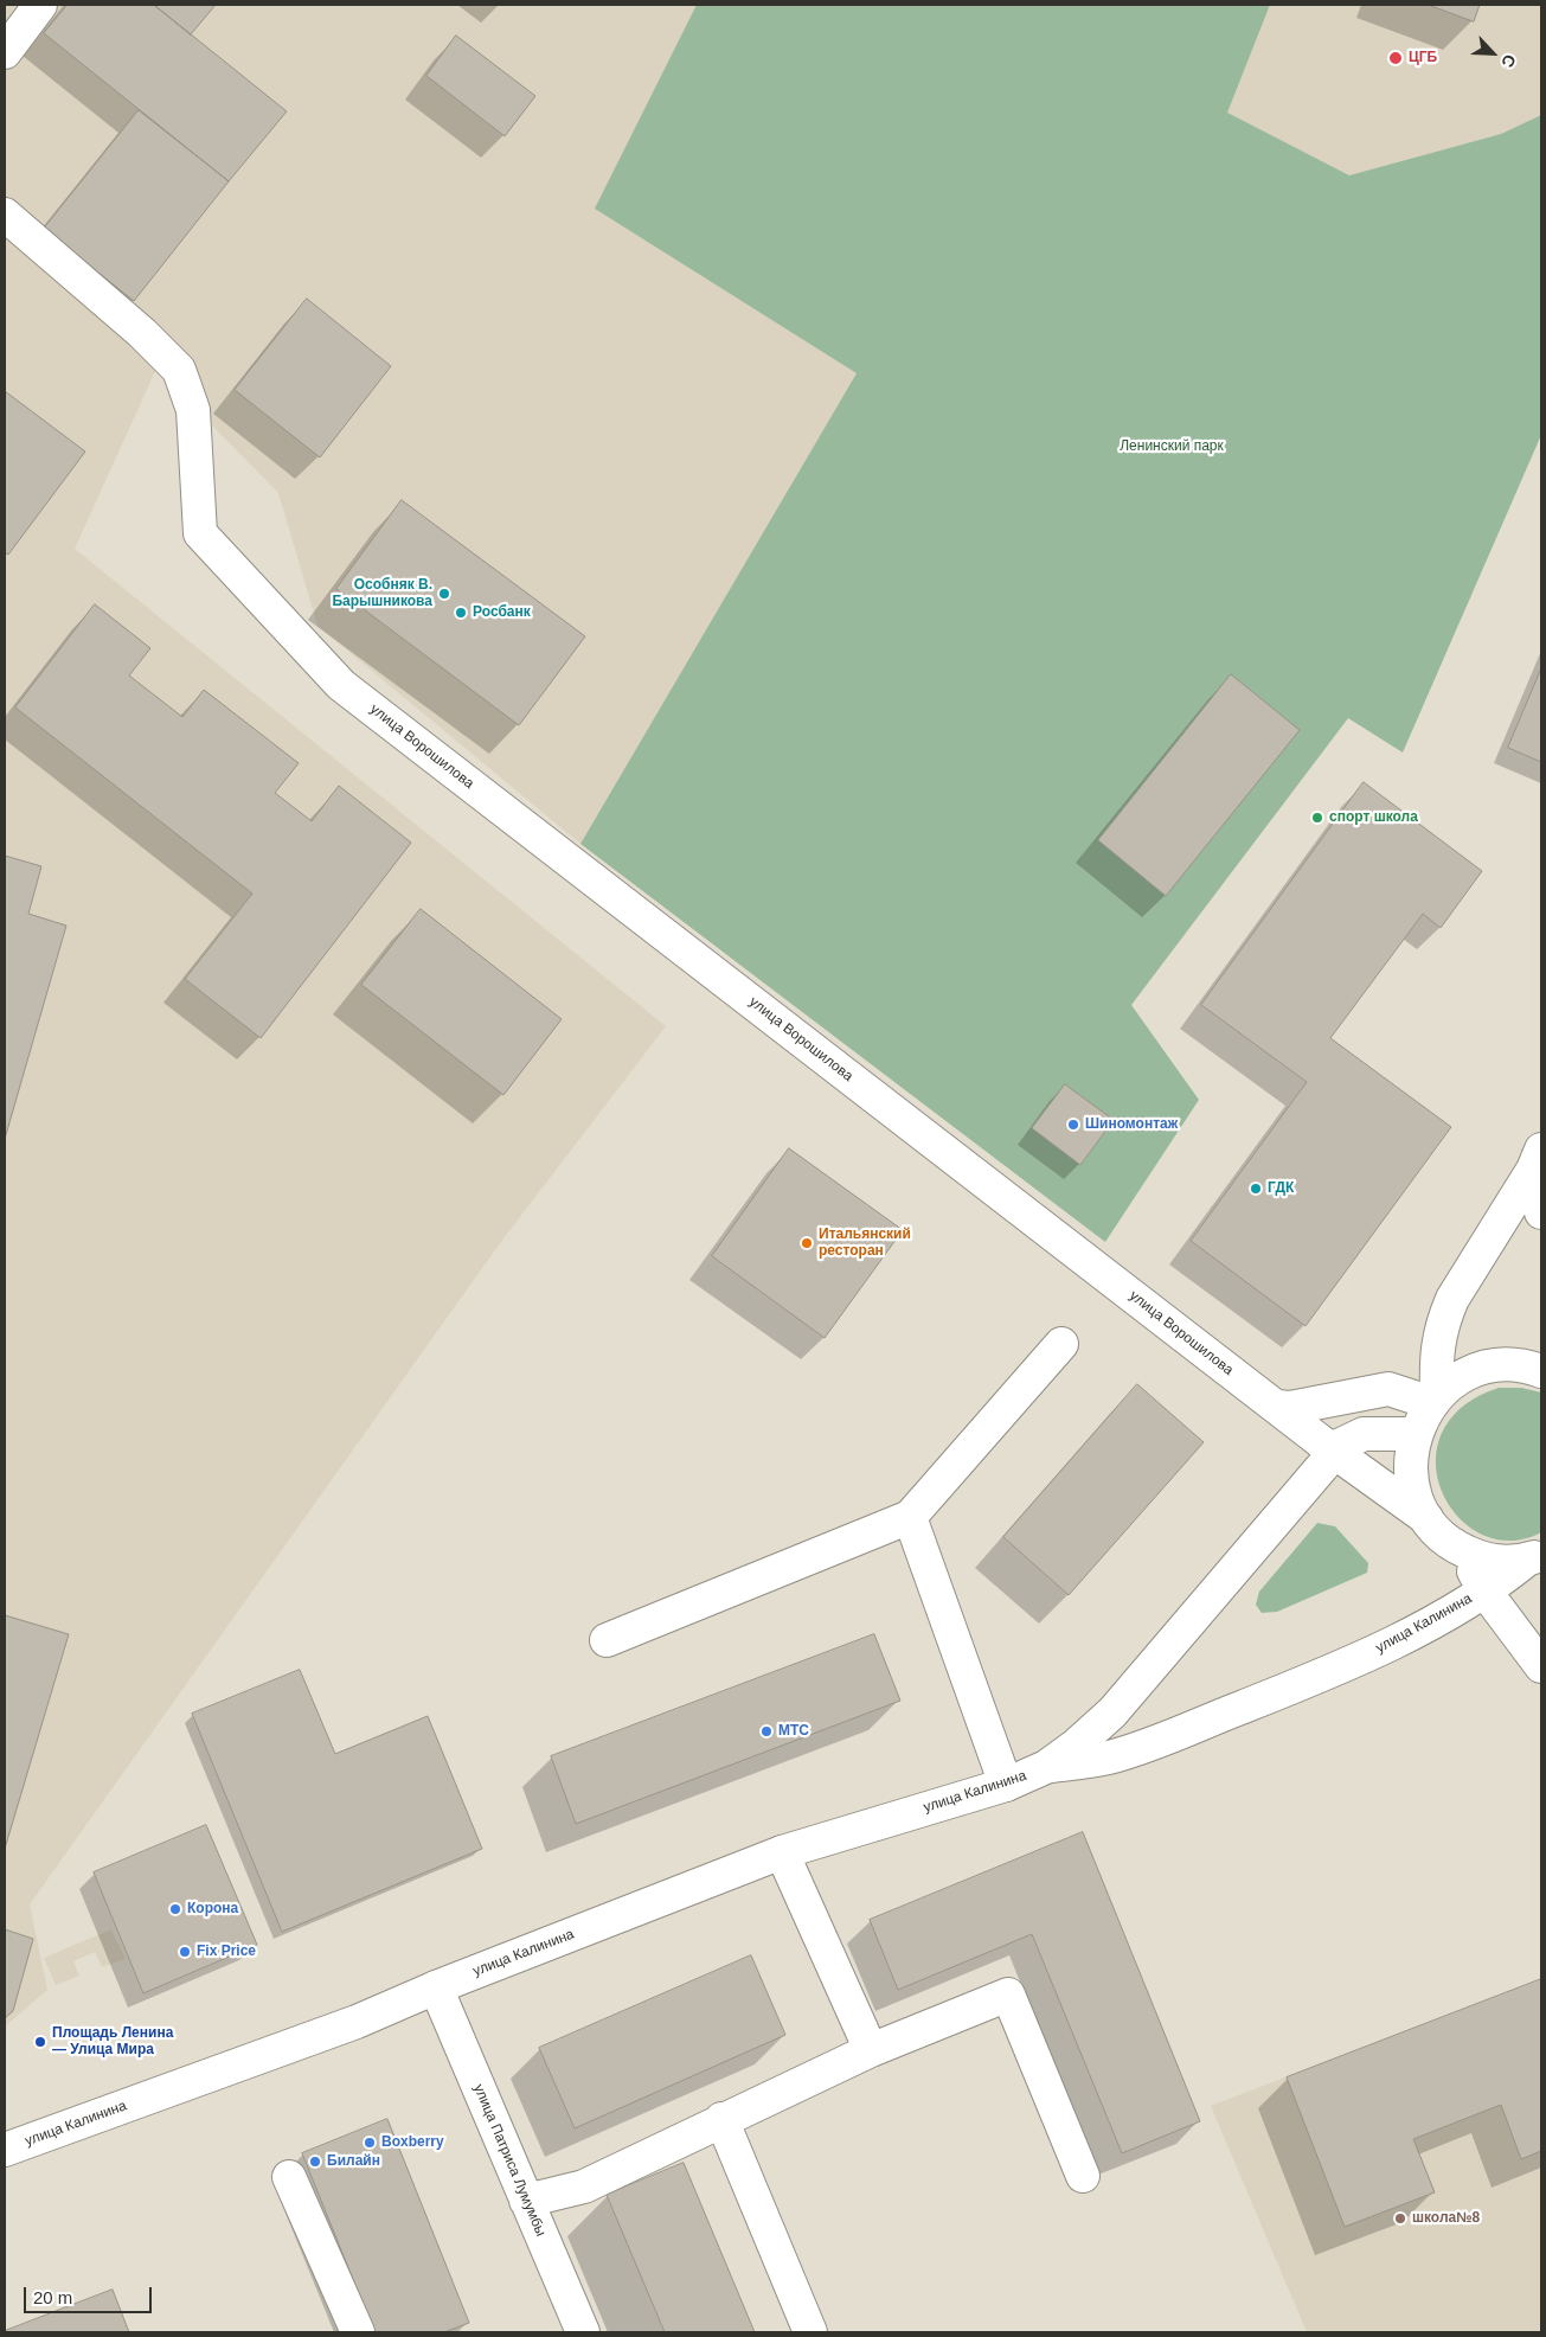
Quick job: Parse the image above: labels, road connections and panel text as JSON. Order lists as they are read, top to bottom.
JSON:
{
  "streets": {
    "main road": ["улица Ворошилова", "улица Калинина", "улица Патриса Лумумбы"]
  },
  "crossings": [
    ["улица Ворошилова", "улица Калинина"],
    ["улица Калинина", "улица Патриса Лумумбы"]
  ],
  "parks": ["Ленинский парк"],
  "places": [
    "ЦГБ",
    "Особняк В. Барышникова",
    "Росбанк",
    "спорт школа",
    "Шиномонтаж",
    "ГДК",
    "Итальянский ресторан",
    "МТС",
    "Корона",
    "Fix Price",
    "Площадь Ленина — Улица Мира",
    "Boxberry",
    "Билайн",
    "школа№8"
  ],
  "scale_bar": "20 m",
  "north": "bottom right"
}
